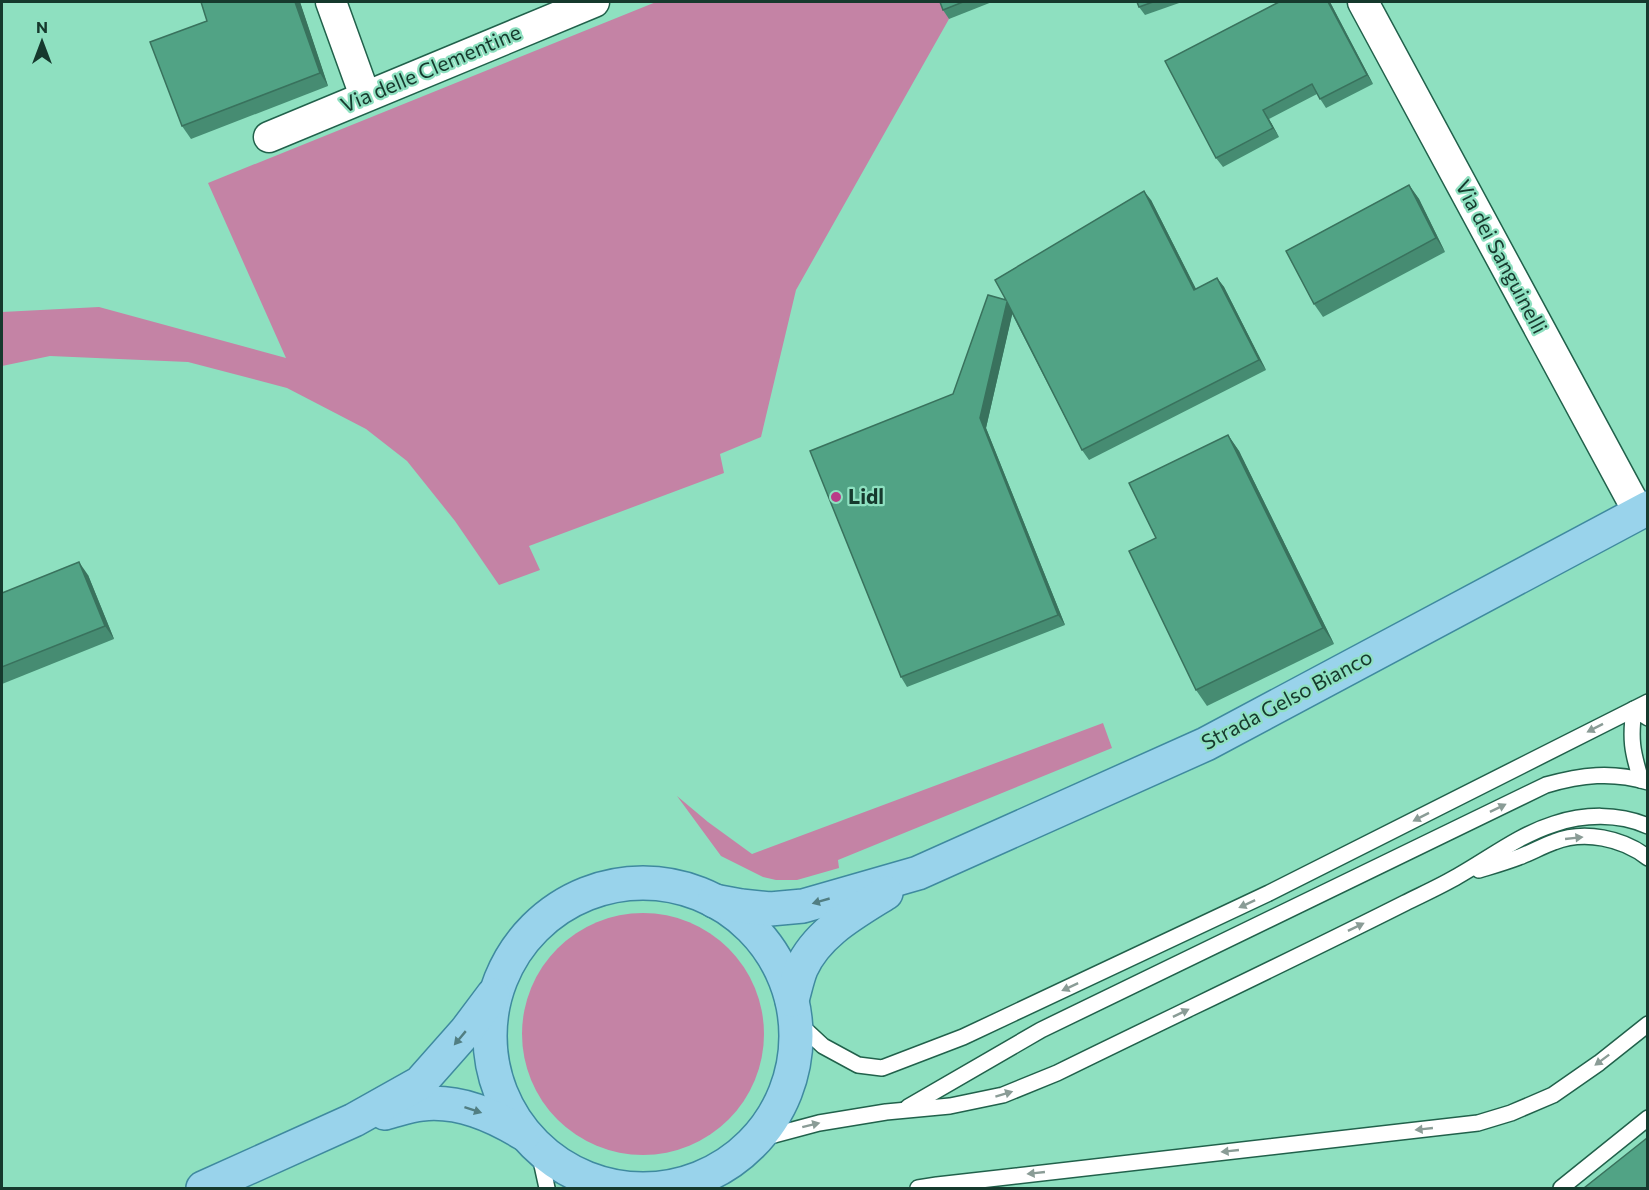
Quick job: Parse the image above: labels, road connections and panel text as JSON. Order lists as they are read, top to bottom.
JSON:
{
  "streets": {
    "main road": ["Strada Gelso Bianco"],
    "street": ["Via delle Clementine", "Via dei Sanguinelli"]
  },
  "crossings": [
    ["Via dei Sanguinelli", "Strada Gelso Bianco"]
  ],
  "places": ["Lidl"],
  "north": "top"
}
